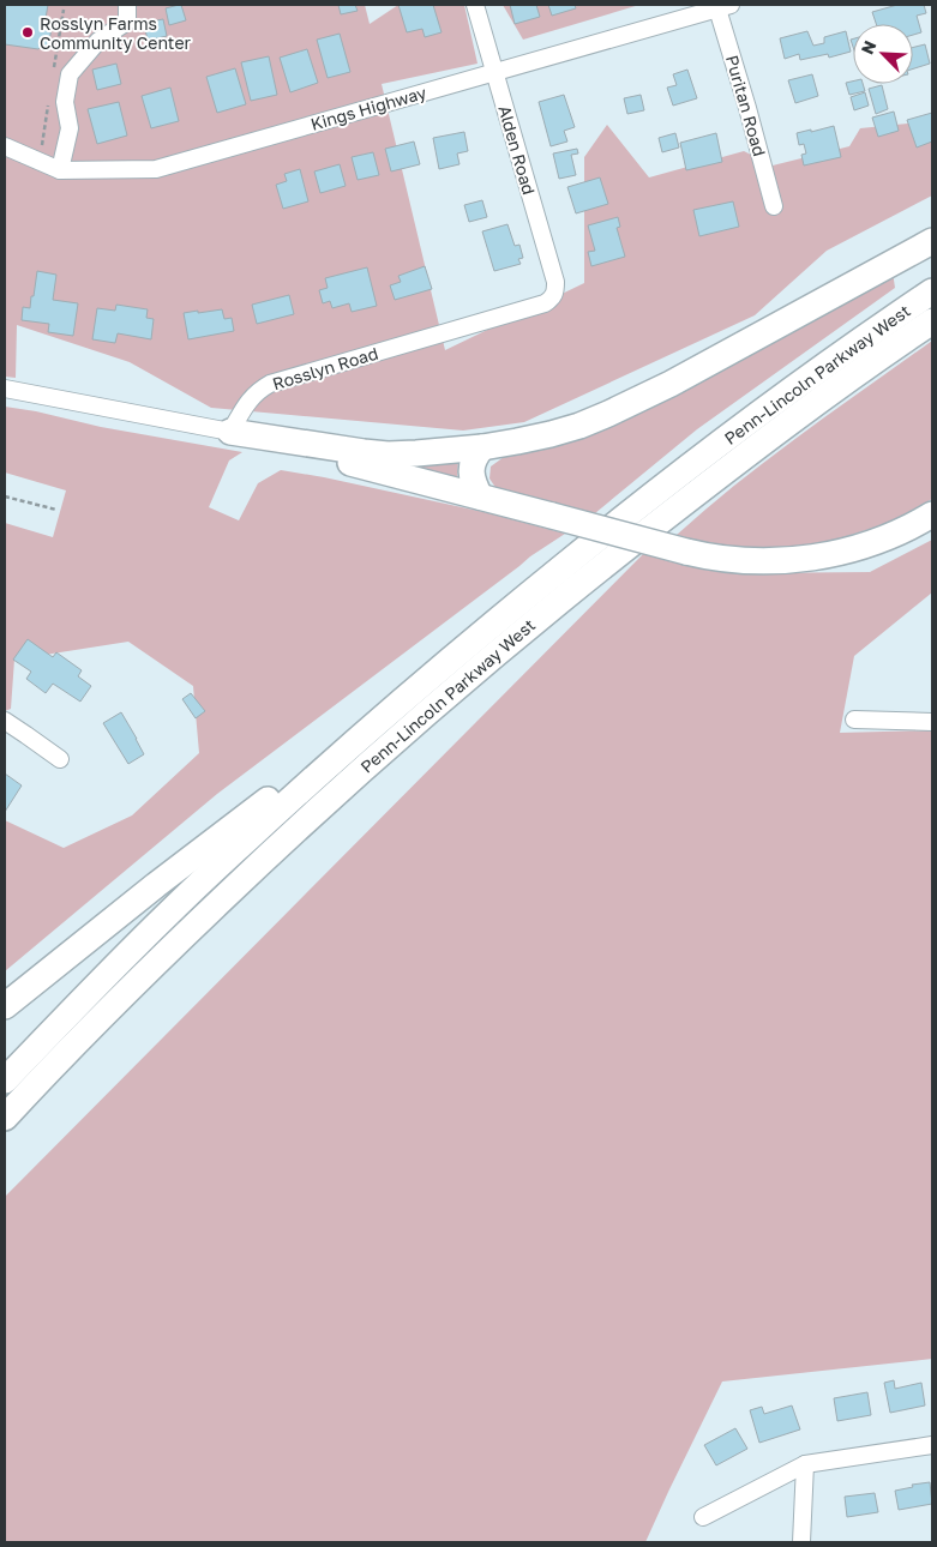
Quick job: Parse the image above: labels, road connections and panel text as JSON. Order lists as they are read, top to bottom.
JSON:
{
  "streets": {
    "highway": ["Penn-Lincoln Parkway West"],
    "street": [
      "Puritan Road",
      "Kings Highway",
      "Alden Road",
      "Rosslyn Road"
    ]
  },
  "crossings": [
    ["Puritan Road", "Kings Highway"],
    ["Kings Highway", "Alden Road"],
    ["Alden Road", "Rosslyn Road"]
  ],
  "places": ["Rosslyn Farms Community Center"],
  "north": "top left"
}
